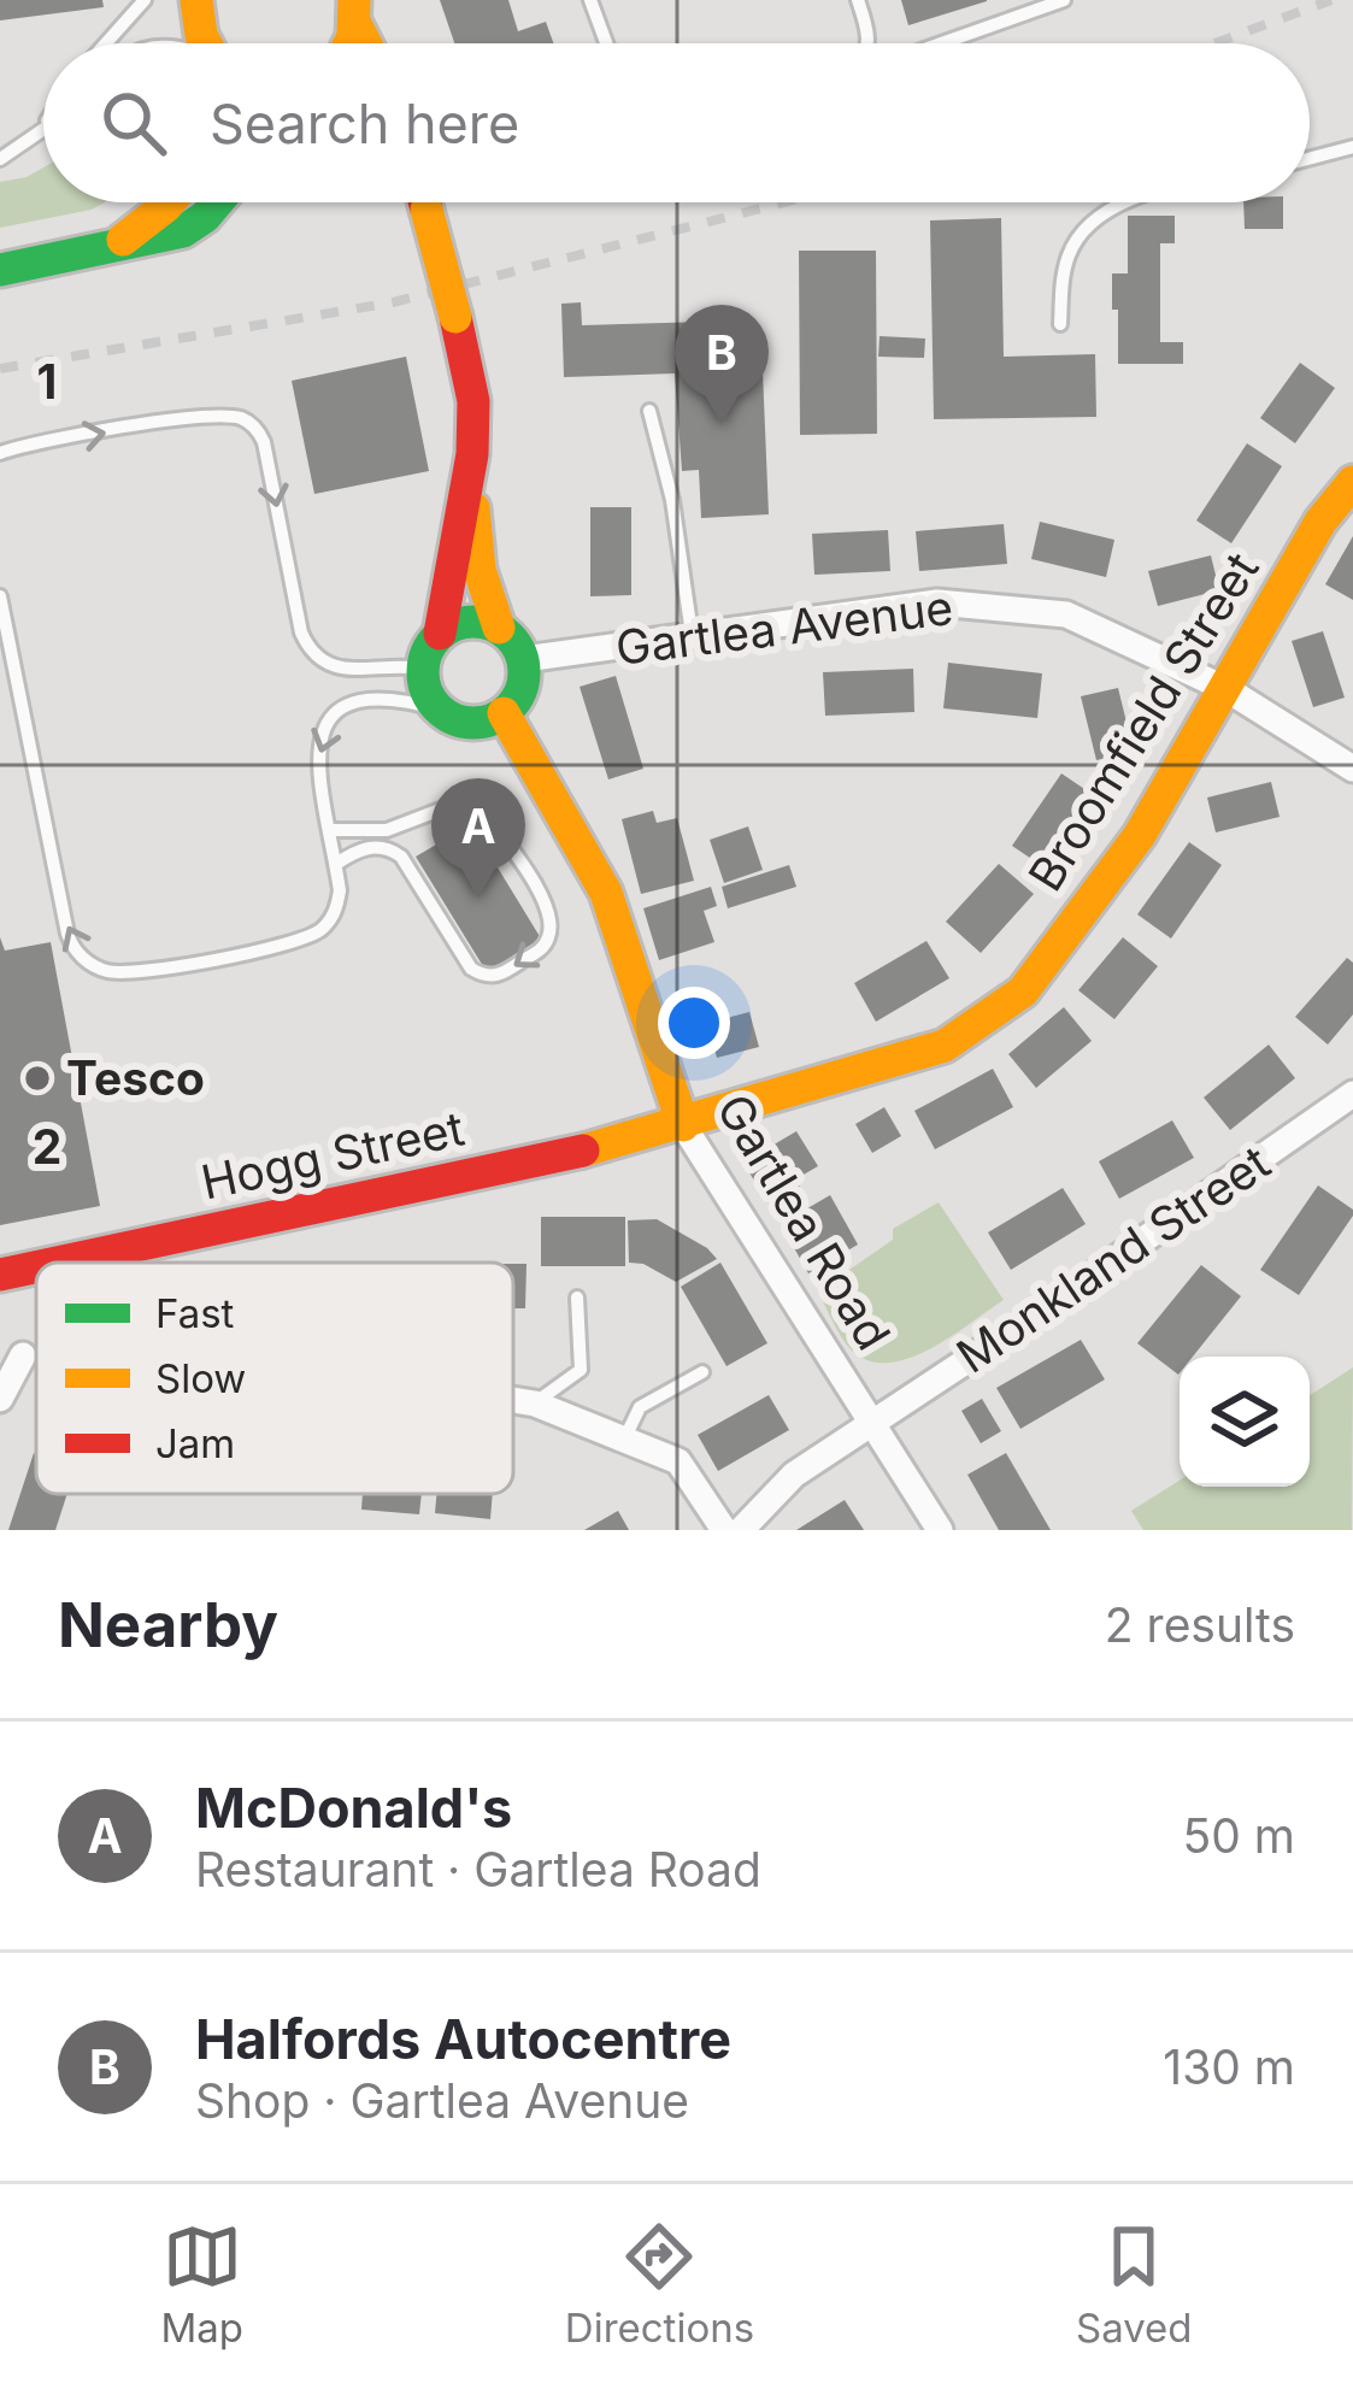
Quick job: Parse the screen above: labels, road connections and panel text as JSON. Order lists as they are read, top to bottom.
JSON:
{
  "streets": {
    "street": [
      "Gartlea Avenue",
      "Broomfield Street",
      "Hogg Street",
      "Gartlea Road",
      "Monkland Street"
    ]
  },
  "crossings": [
    ["Gartlea Avenue", "Broomfield Street"],
    ["Gartlea Avenue", "Gartlea Road"],
    ["Broomfield Street", "Hogg Street"],
    ["Broomfield Street", "Gartlea Road"],
    ["Hogg Street", "Gartlea Road"],
    ["Gartlea Road", "Monkland Street"]
  ],
  "places": ["Tesco"],
  "legend": ["Fast", "Slow", "Jam"],
  "page": {
    "search": "Search here",
    "pins": ["B", "A"],
    "heading": ["Nearby", "2 results"],
    "list": [
      {
        "mark": "A",
        "name": "McDonald's",
        "note": "Restaurant · Gartlea Road",
        "value": "50 m"
      },
      {
        "mark": "B",
        "name": "Halfords Autocentre",
        "note": "Shop · Gartlea Avenue",
        "value": "130 m"
      }
    ],
    "nav": ["Map", "Directions", "Saved"]
  },
  "grid": {
    "rows": ["1", "2"]
  }
}
